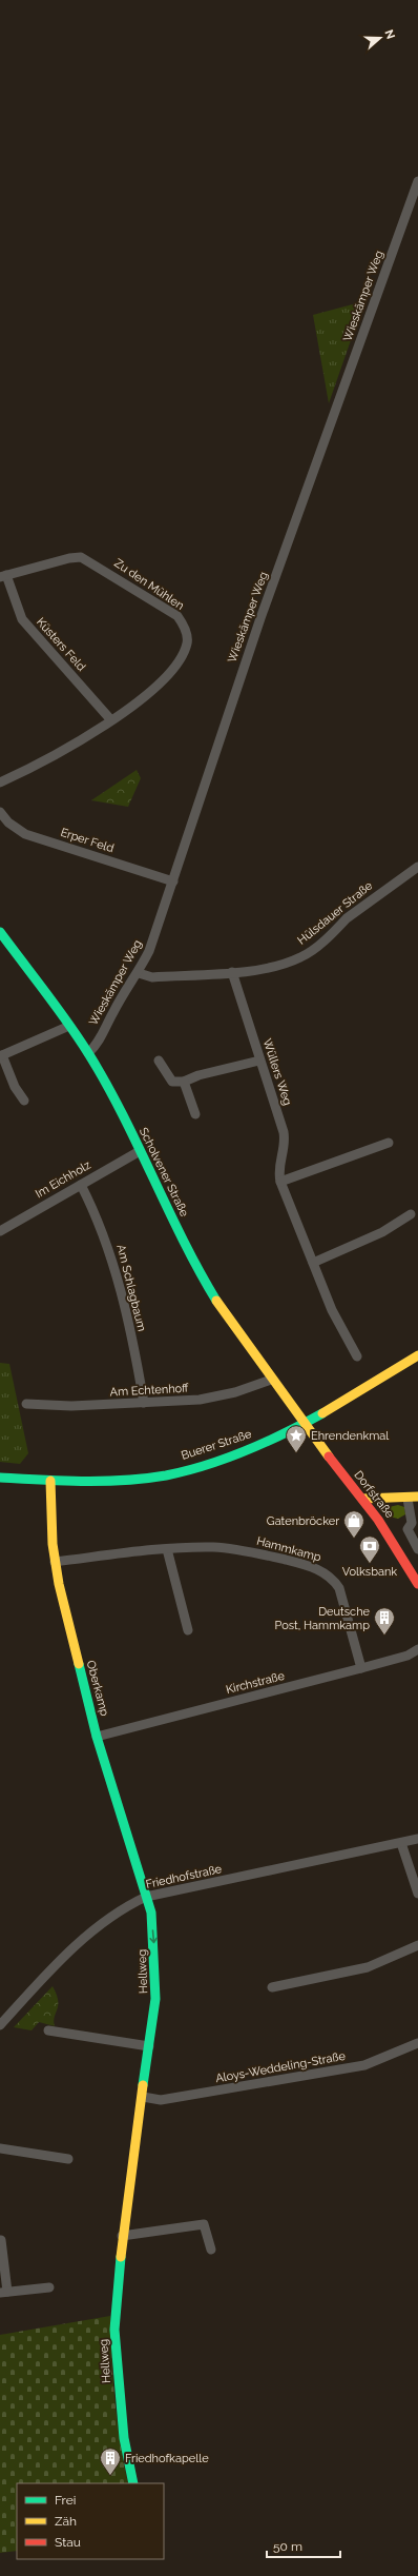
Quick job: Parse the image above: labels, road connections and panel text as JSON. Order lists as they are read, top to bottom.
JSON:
{
  "streets": {
    "main road": [
      "Scholvener Straße",
      "Buerer Straße",
      "Dorfstraße",
      "Oberkamp",
      "Hellweg"
    ],
    "street": [
      "Wieskämper Weg",
      "Zu den Mühlen",
      "Küsters Feld",
      "Erper Feld",
      "Hülsdauer Straße",
      "Wüllers Weg",
      "Im Eichholz",
      "Am Schlagbaum",
      "Am Echtenhoff",
      "Hammkamp",
      "Kirchstraße",
      "Friedhofstraße",
      "Aloys-Weddeling-Straße"
    ]
  },
  "crossings": [
    ["Wieskämper Weg", "Erper Feld"],
    ["Wieskämper Weg", "Hülsdauer Straße"],
    ["Wieskämper Weg", "Scholvener Straße"],
    ["Zu den Mühlen", "Küsters Feld"],
    ["Hülsdauer Straße", "Wüllers Weg"],
    ["Scholvener Straße", "Im Eichholz"],
    ["Scholvener Straße", "Am Echtenhoff"],
    ["Scholvener Straße", "Buerer Straße"],
    ["Scholvener Straße", "Dorfstraße"],
    ["Im Eichholz", "Am Schlagbaum"],
    ["Am Schlagbaum", "Am Echtenhoff"],
    ["Buerer Straße", "Dorfstraße"],
    ["Buerer Straße", "Oberkamp"],
    ["Hammkamp", "Kirchstraße"],
    ["Hammkamp", "Oberkamp"],
    ["Kirchstraße", "Oberkamp"],
    ["Oberkamp", "Friedhofstraße"],
    ["Oberkamp", "Hellweg"],
    ["Friedhofstraße", "Hellweg"],
    ["Hellweg", "Aloys-Weddeling-Straße"]
  ],
  "places": {
    "place": ["Ehrendenkmal"],
    "shop": ["Gatenbröcker"],
    "bank": ["Volksbank"],
    "building": ["Deutsche Post, Hammkamp", "Friedhofkapelle"]
  },
  "legend": ["Frei", "Zäh", "Stau"],
  "scale_bar": "50 m",
  "north": "right"
}
